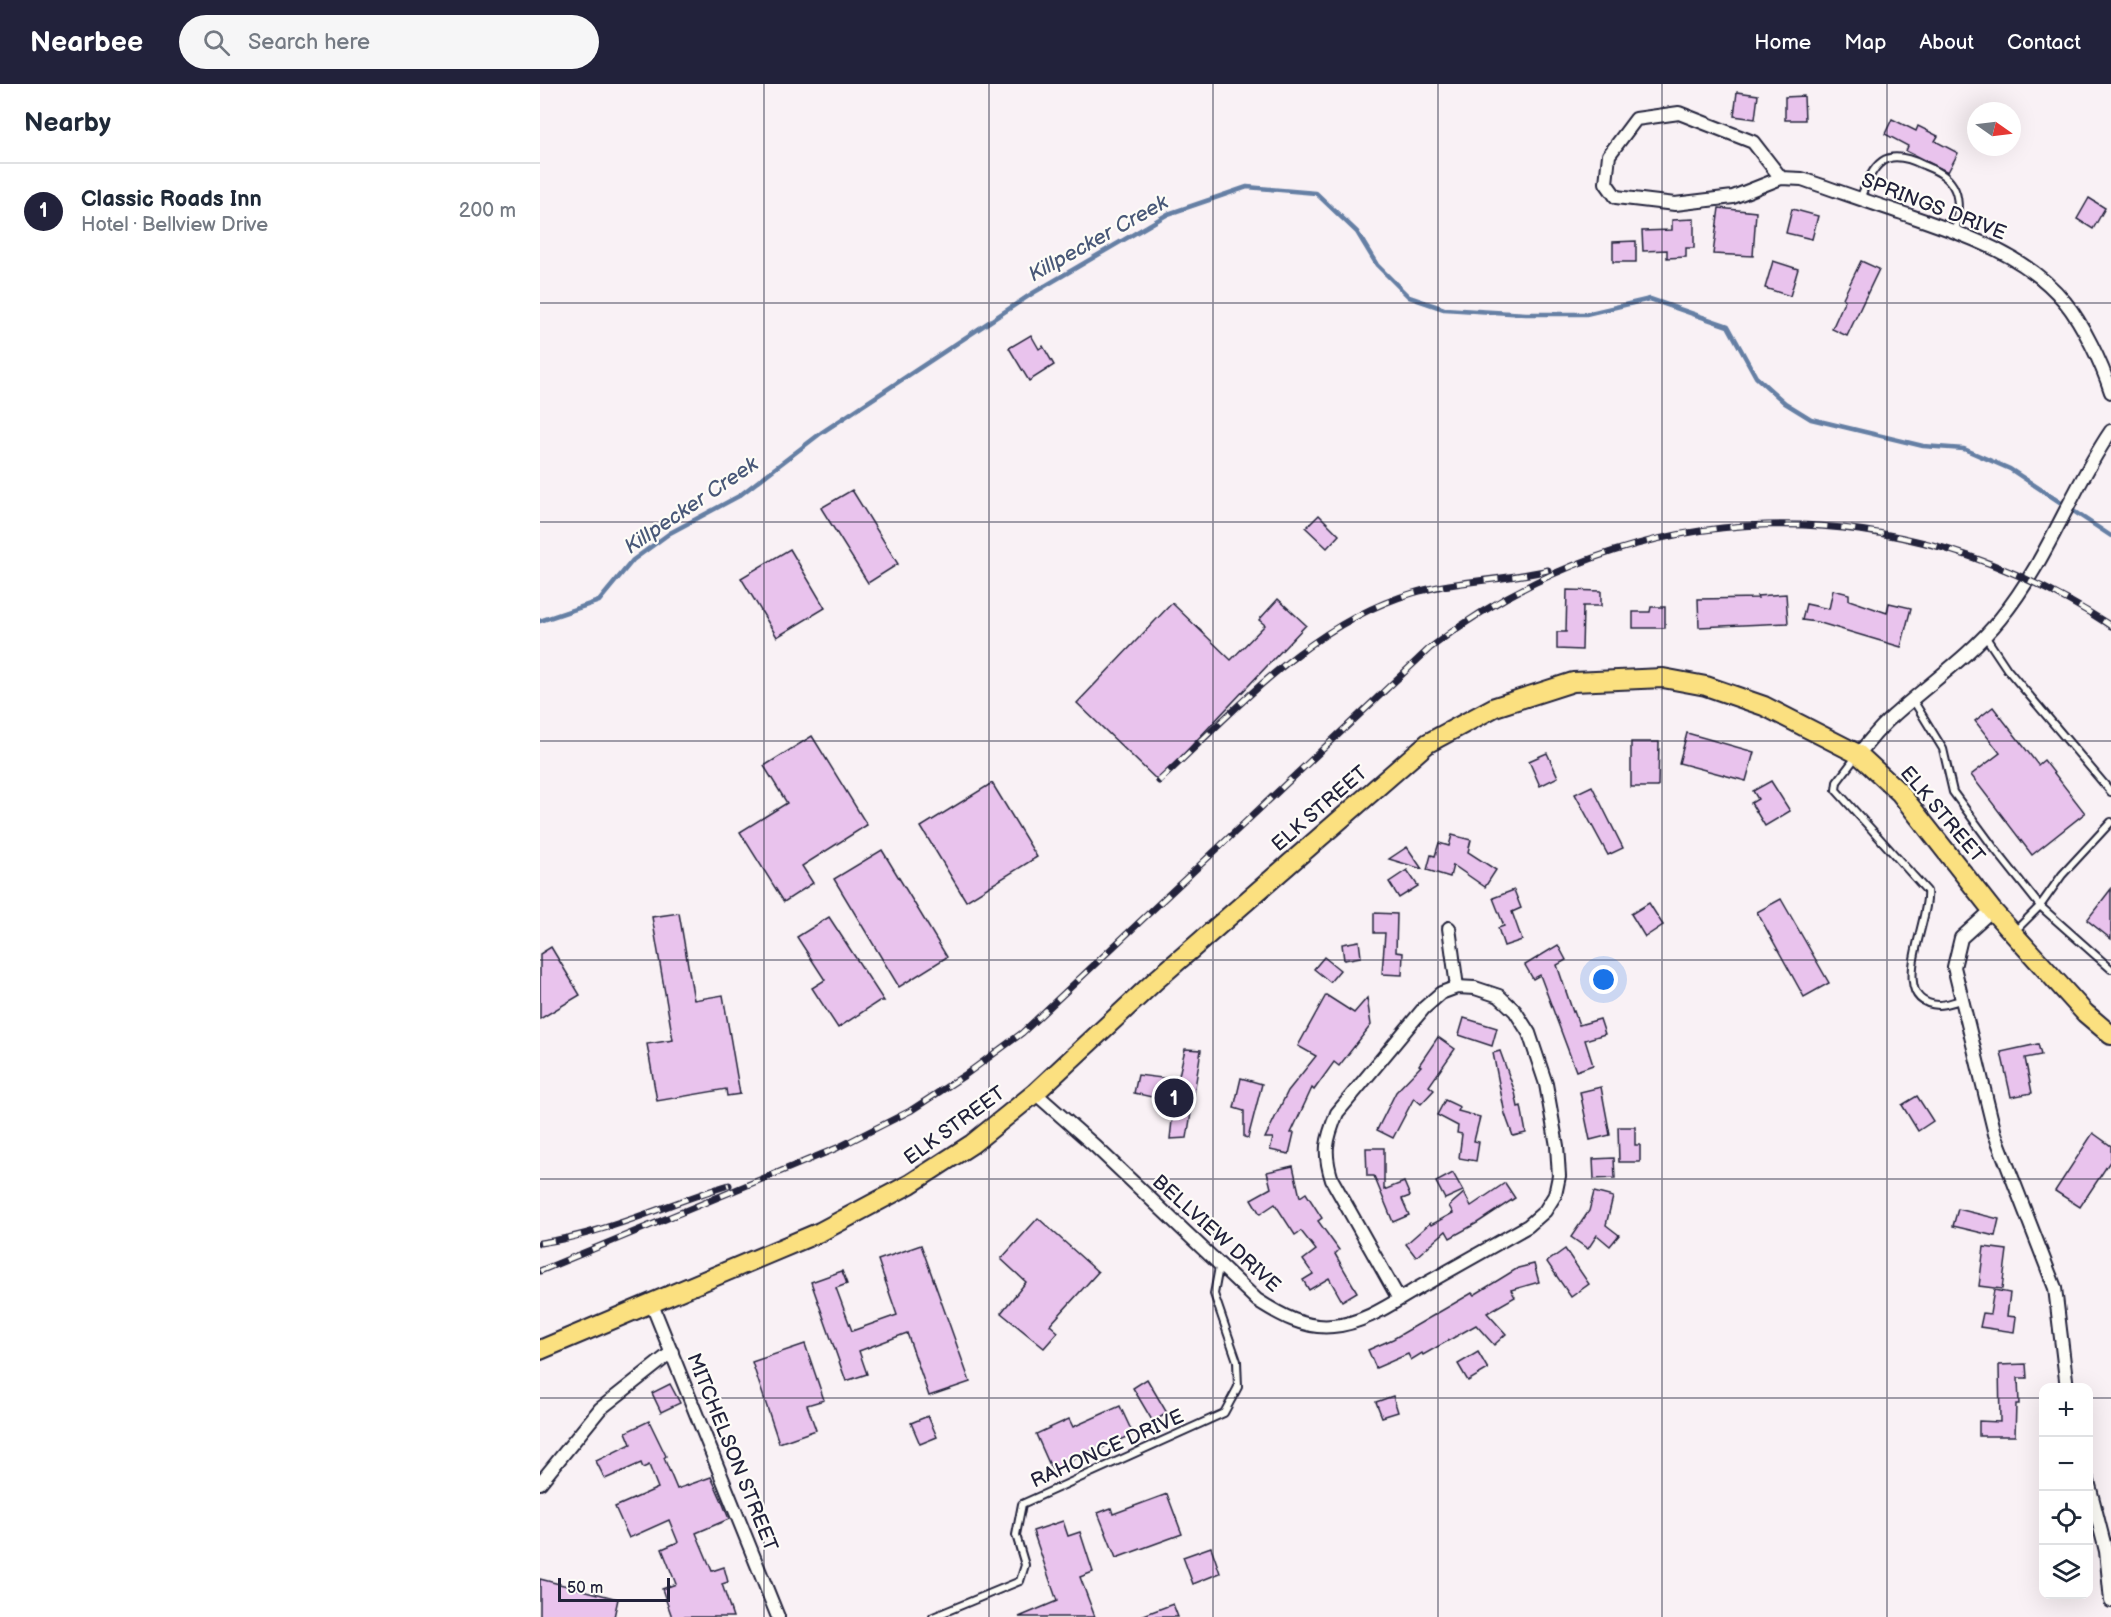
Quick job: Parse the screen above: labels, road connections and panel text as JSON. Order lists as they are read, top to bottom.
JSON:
{
  "streets": {
    "main road": ["ELK STREET"],
    "street": ["SPRINGS DRIVE", "BELLVIEW DRIVE", "MITCHELSON STREET"],
    "lane": ["RAHONCE DRIVE"]
  },
  "crossings": [
    ["ELK STREET", "BELLVIEW DRIVE"],
    ["ELK STREET", "MITCHELSON STREET"],
    ["BELLVIEW DRIVE", "RAHONCE DRIVE"]
  ],
  "water": ["Killpecker Creek"],
  "scale_bar": "50 m",
  "north": "right",
  "page": {
    "header": "Nearbee",
    "search": "Search here",
    "nav": [
      "Home",
      "Map",
      "About",
      "Contact"
    ],
    "heading": "Nearby",
    "list": [
      {
        "mark": "1",
        "name": "Classic Roads Inn",
        "note": "Hotel · Bellview Drive",
        "value": "200 m"
      }
    ],
    "pins": "1",
    "map_buttons": ["+", "−"],
    "scale": "50 m"
  }
}
